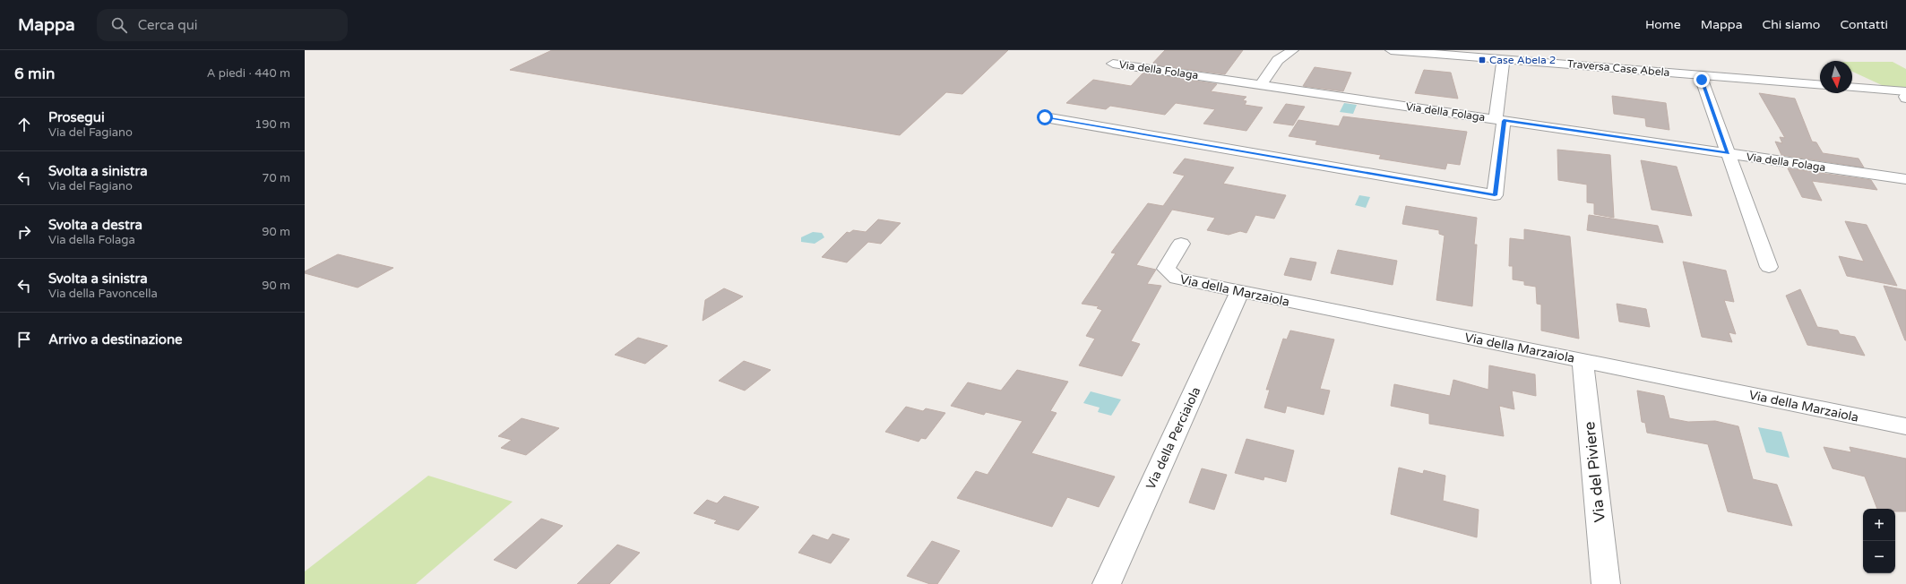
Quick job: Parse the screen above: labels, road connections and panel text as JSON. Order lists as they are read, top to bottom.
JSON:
{
  "streets": {
    "street": [
      "Traversa Case Abela",
      "Via della Folaga",
      "Via della Marzaiola",
      "Via della Perciaiola",
      "Via del Piviere"
    ]
  },
  "crossings": [
    ["Via della Marzaiola", "Via della Perciaiola"],
    ["Via della Marzaiola", "Via del Piviere"]
  ],
  "places": {
    "transit": ["Case Abela 2"]
  },
  "north": "bottom",
  "page": {
    "header": "Mappa",
    "search": "Cerca qui",
    "nav": [
      "Home",
      "Mappa",
      "Chi siamo",
      "Contatti"
    ],
    "heading": ["6 min", "A piedi · 440 m"],
    "list": [
      ["Prosegui", "Via del Fagiano", "190 m"],
      ["Svolta a sinistra", "Via del Fagiano", "70 m"],
      ["Svolta a destra", "Via della Folaga", "90 m"],
      ["Svolta a sinistra", "Via della Pavoncella", "90 m"],
      "Arrivo a destinazione"
    ],
    "map_buttons": ["+", "−"]
  }
}
